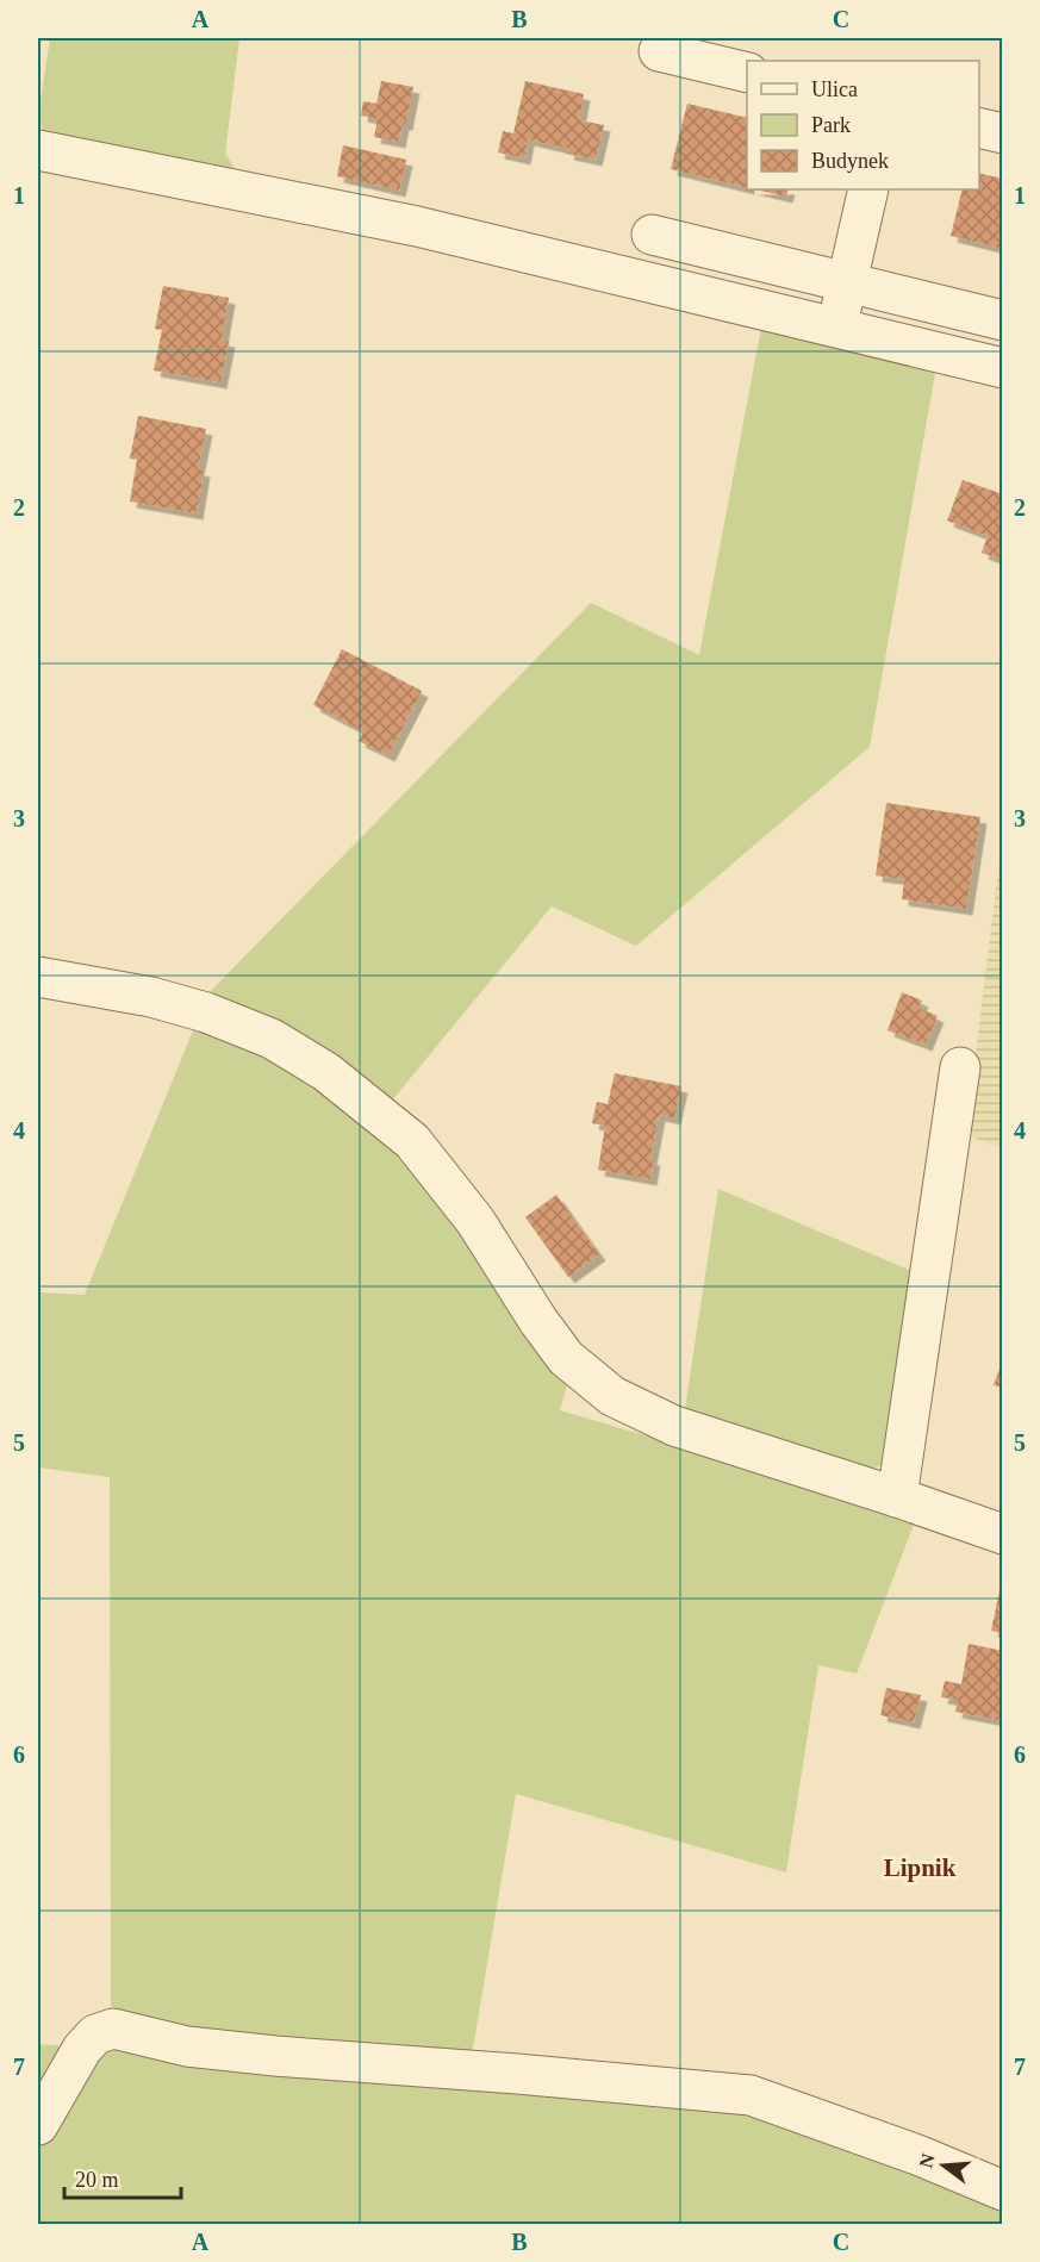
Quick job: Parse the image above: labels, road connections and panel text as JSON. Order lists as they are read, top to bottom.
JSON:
{
  "districts": ["Lipnik"],
  "legend": ["Ulica", "Park", "Budynek"],
  "scale_bar": "20 m",
  "north": "left",
  "grid": {
    "columns": ["A", "B", "C"],
    "rows": [
      "1",
      "2",
      "3",
      "4",
      "5",
      "6",
      "7"
    ]
  }
}
